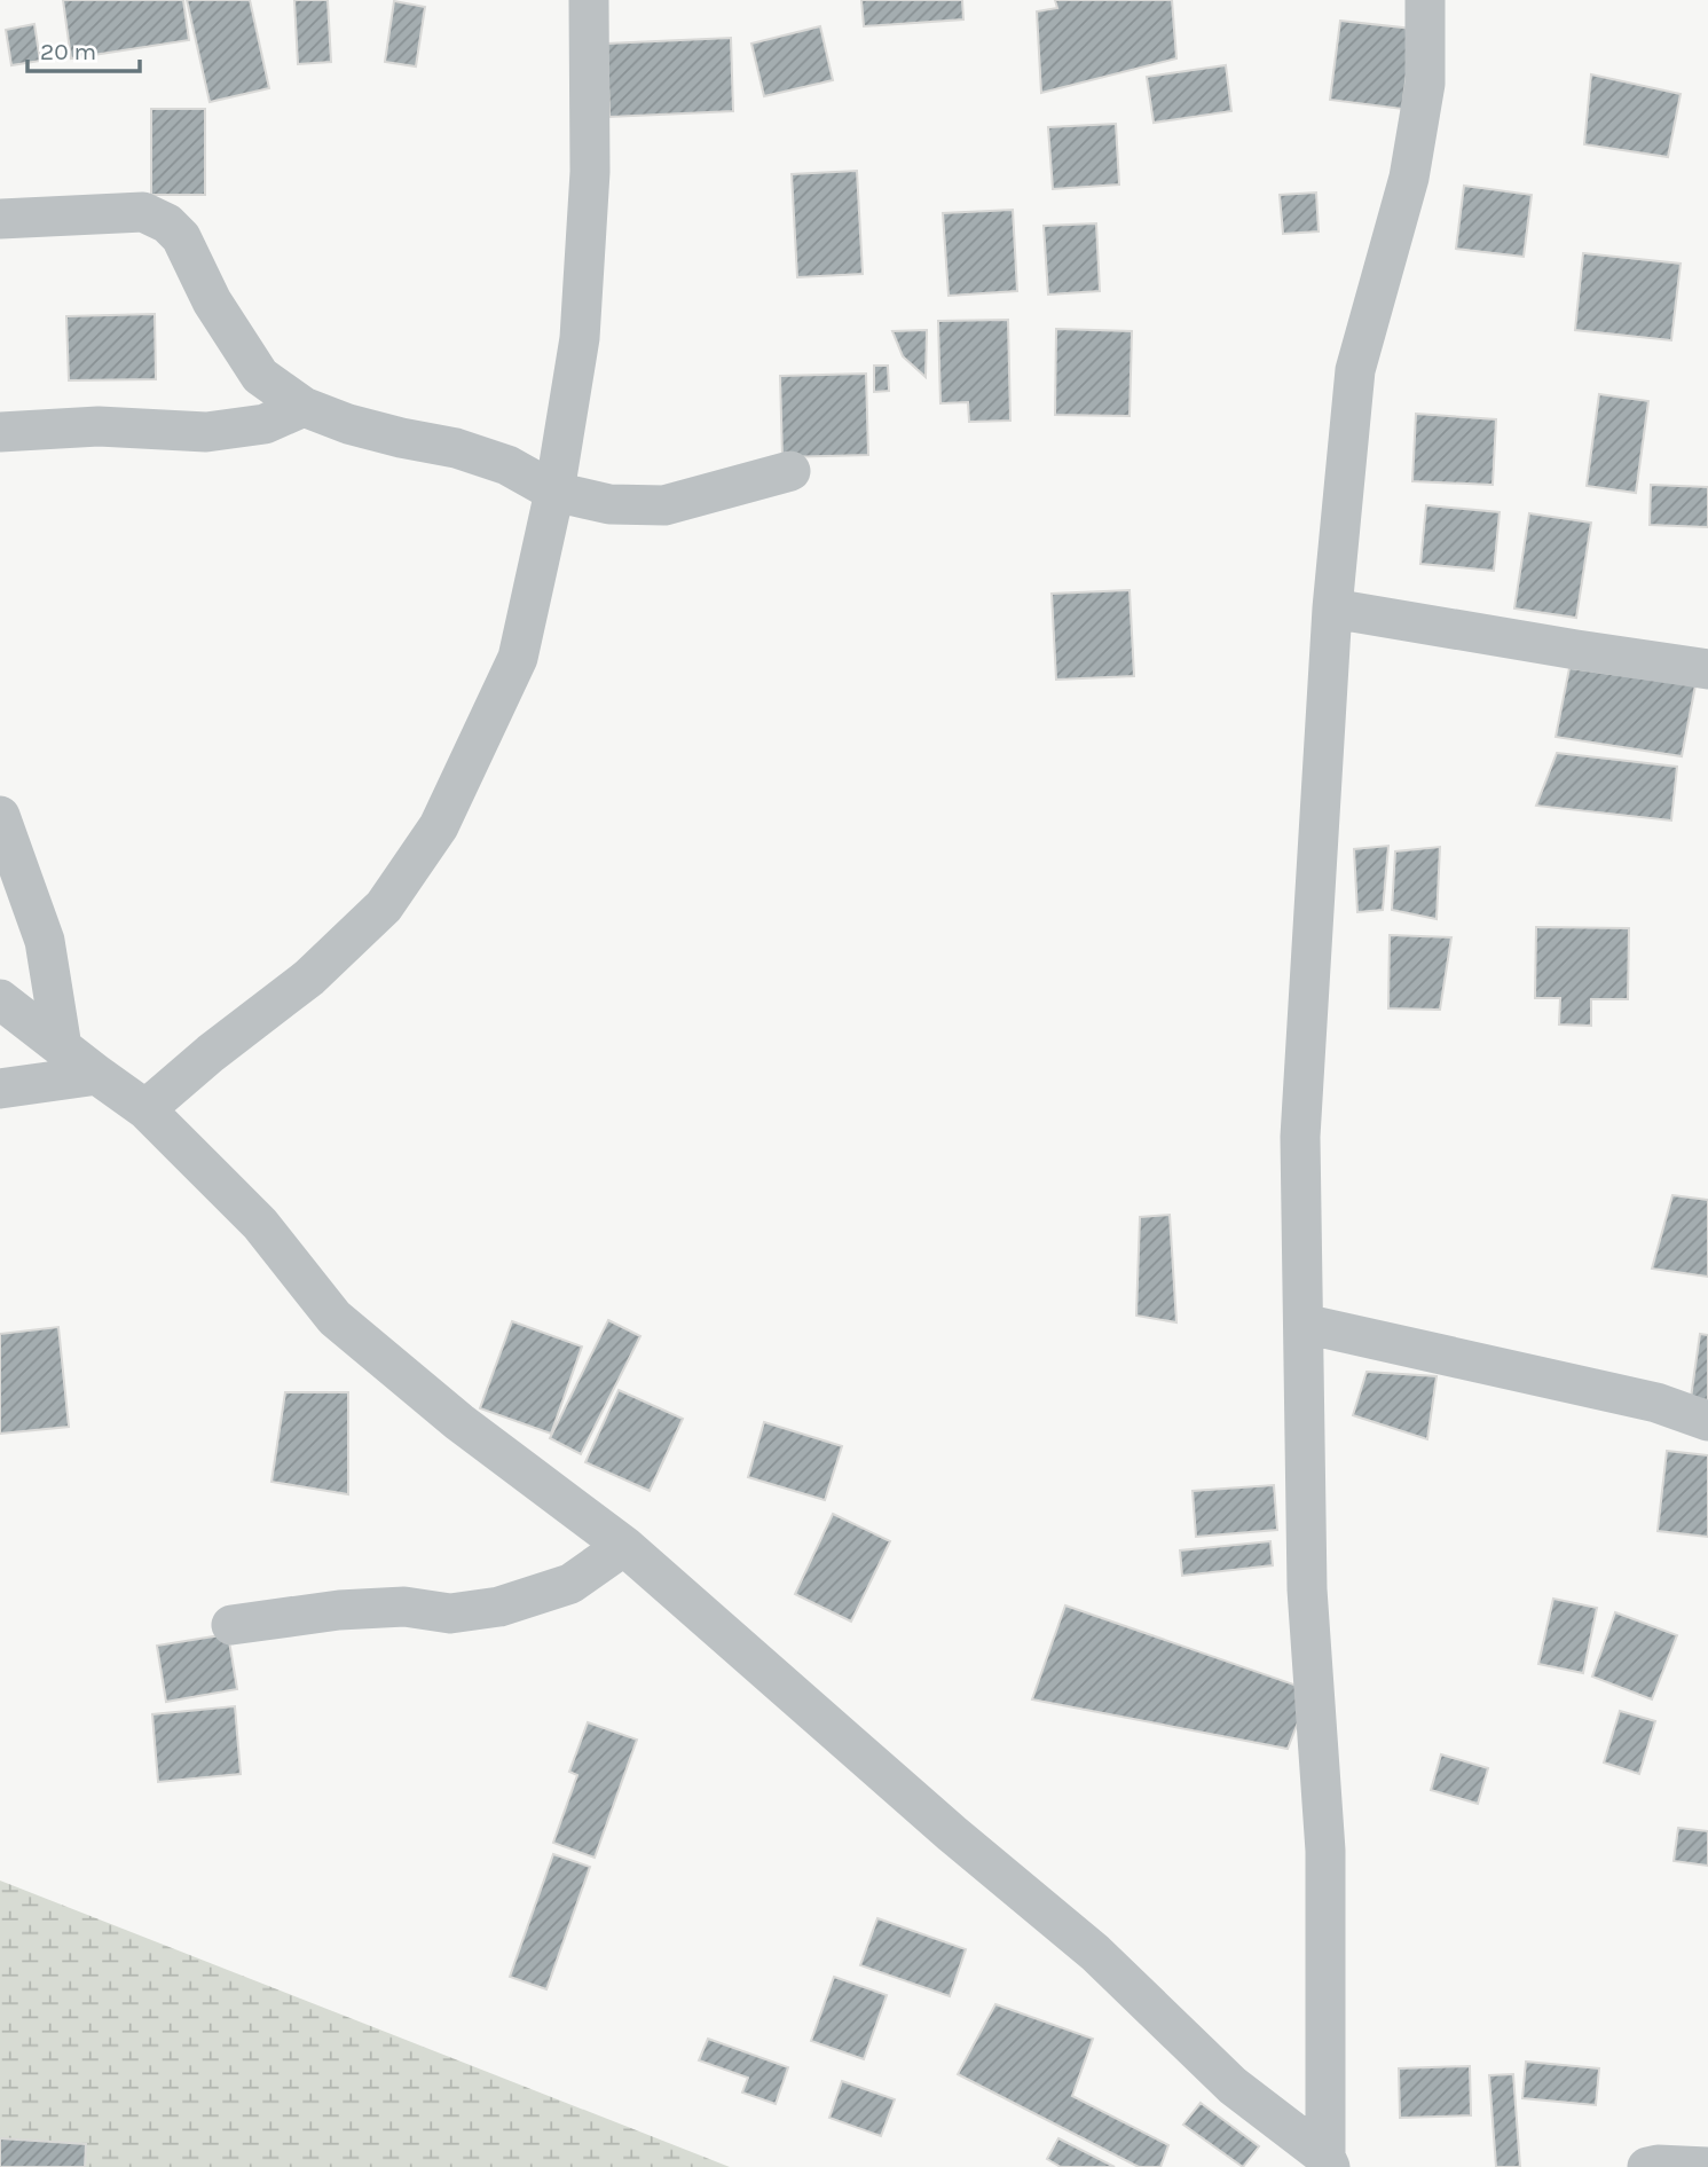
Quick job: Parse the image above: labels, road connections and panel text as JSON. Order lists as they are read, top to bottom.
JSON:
{
  "scale_bar": "20 m"
}
